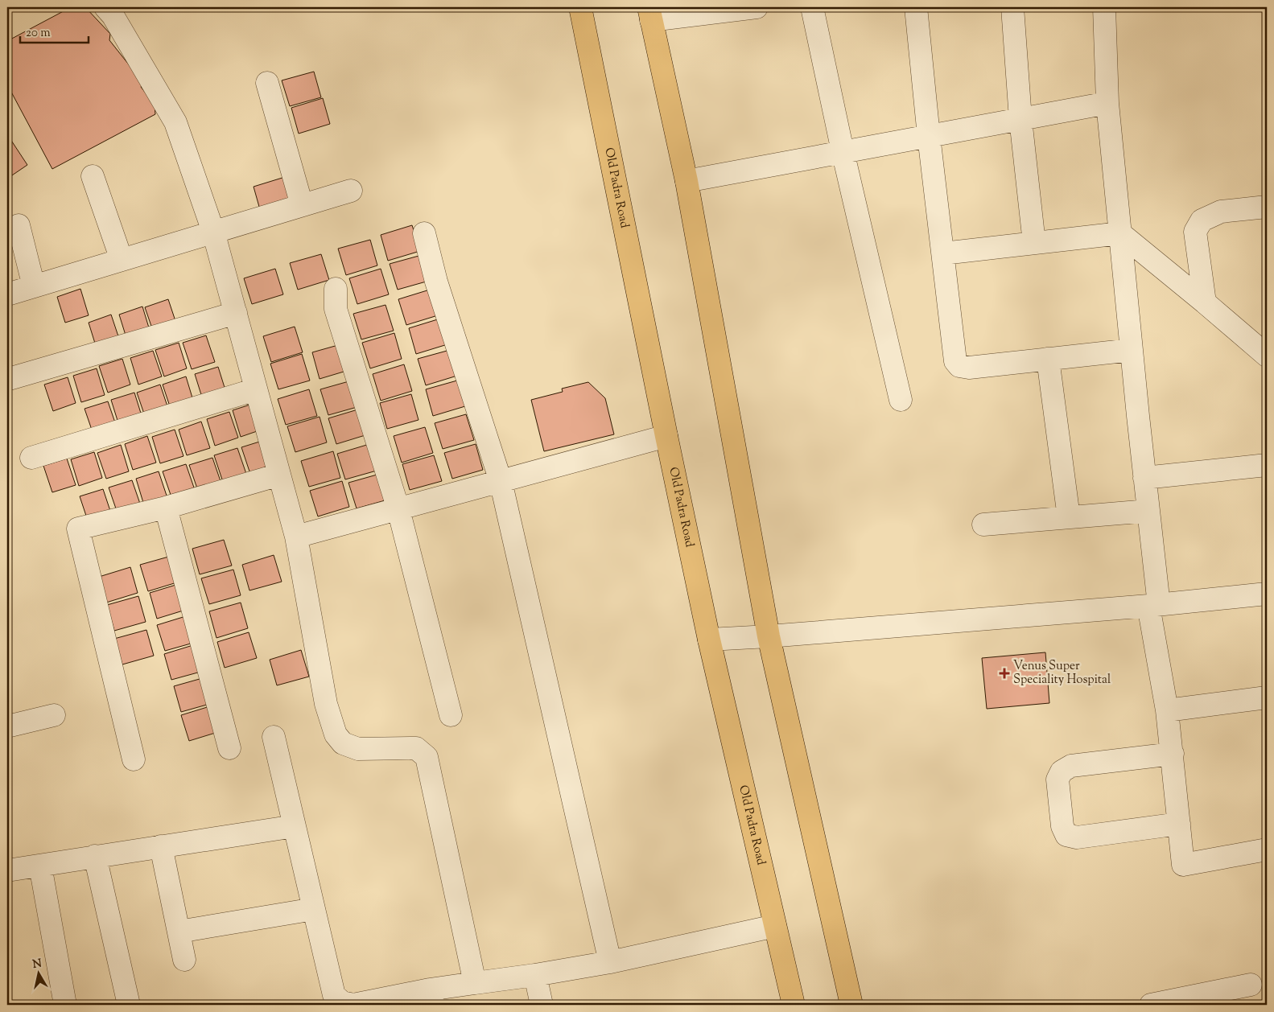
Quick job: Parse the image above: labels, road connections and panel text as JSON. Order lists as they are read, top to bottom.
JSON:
{
  "streets": {
    "main road": ["Old Padra Road"]
  },
  "places": {
    "health": ["Venus Super Speciality Hospital"]
  },
  "scale_bar": "20 m",
  "north": "top"
}
